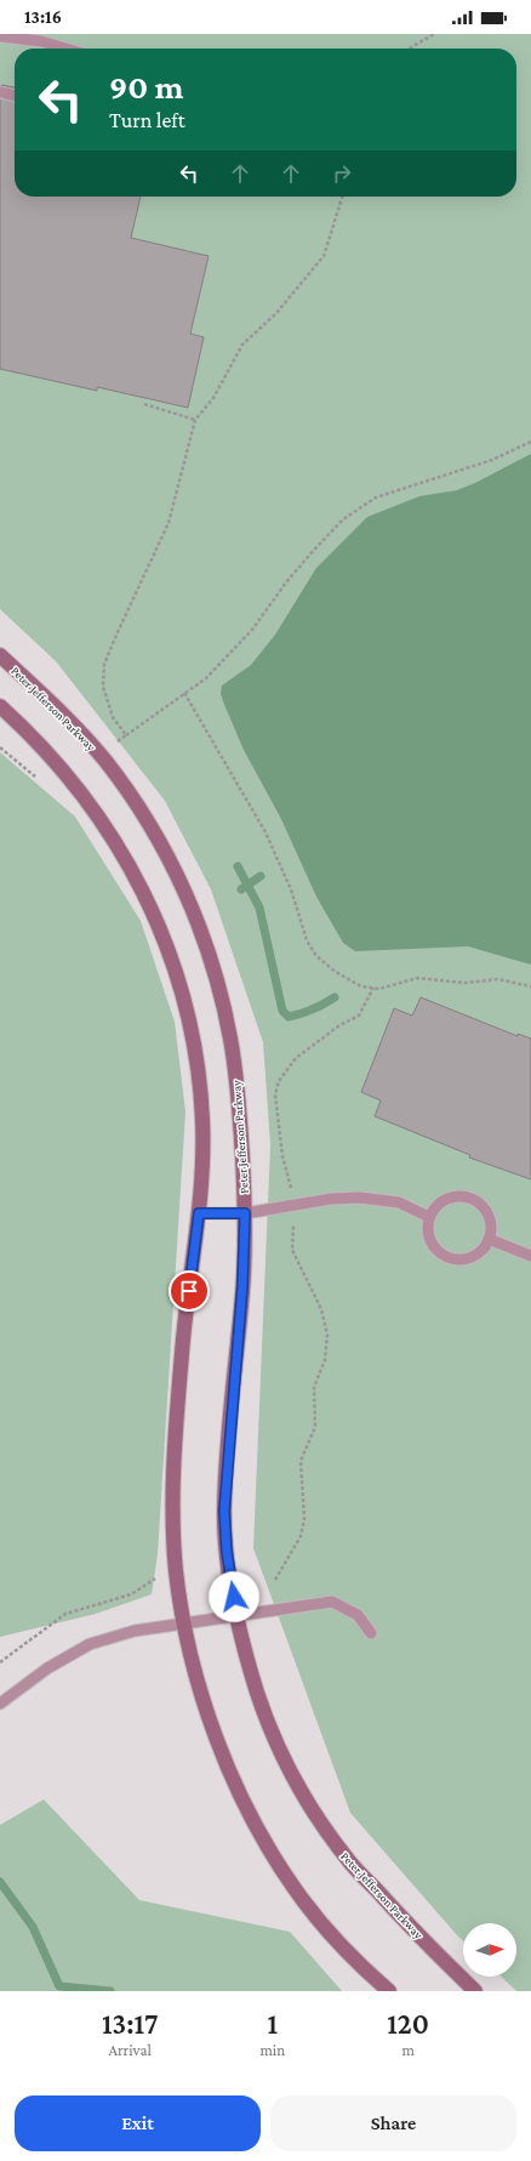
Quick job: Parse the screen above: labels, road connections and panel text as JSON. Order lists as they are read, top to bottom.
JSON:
{
  "streets": {
    "street": ["Peter Jefferson Parkway"]
  },
  "north": "right",
  "page": {
    "status": "13:16",
    "turn": ["90 m", "Turn left"],
    "eta": [
      "13:17",
      "Arrival",
      "1",
      "min",
      "120",
      "m"
    ],
    "buttons": ["Exit", "Share"]
  }
}
